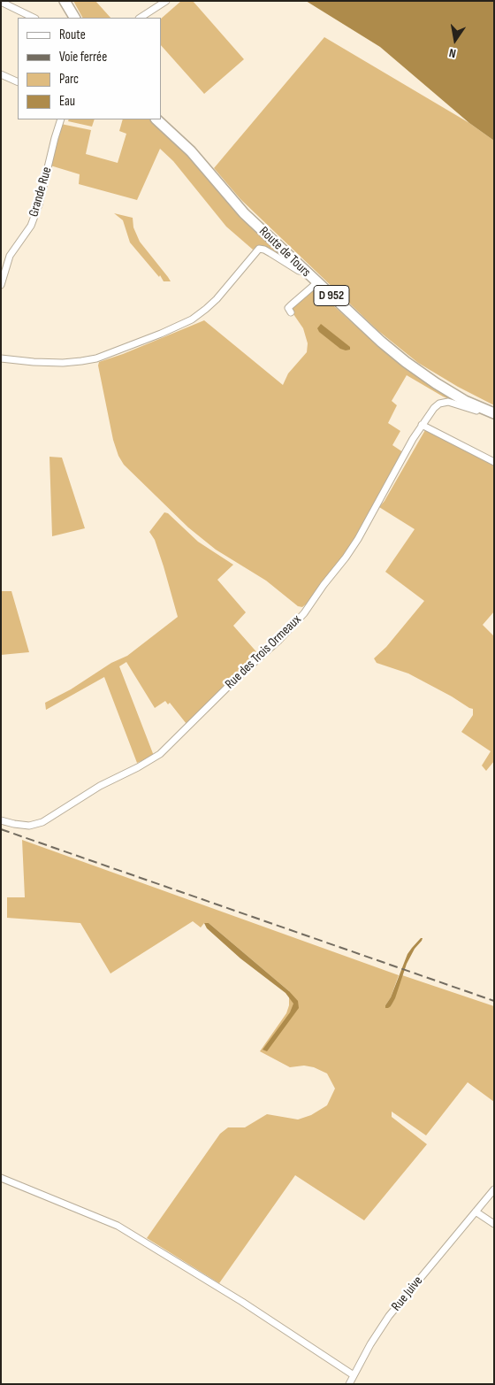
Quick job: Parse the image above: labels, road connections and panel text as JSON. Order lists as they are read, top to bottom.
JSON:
{
  "streets": {
    "main road": ["Route de Tours", "D 952"],
    "street": ["Grande Rue", "Rue des Trois Ormeaux", "Rue Juive"]
  },
  "crossings": [
    ["Route de Tours", "Rue des Trois Ormeaux"]
  ],
  "legend": [
    "Route",
    "Voie ferrée",
    "Parc",
    "Eau"
  ],
  "north": "bottom"
}
